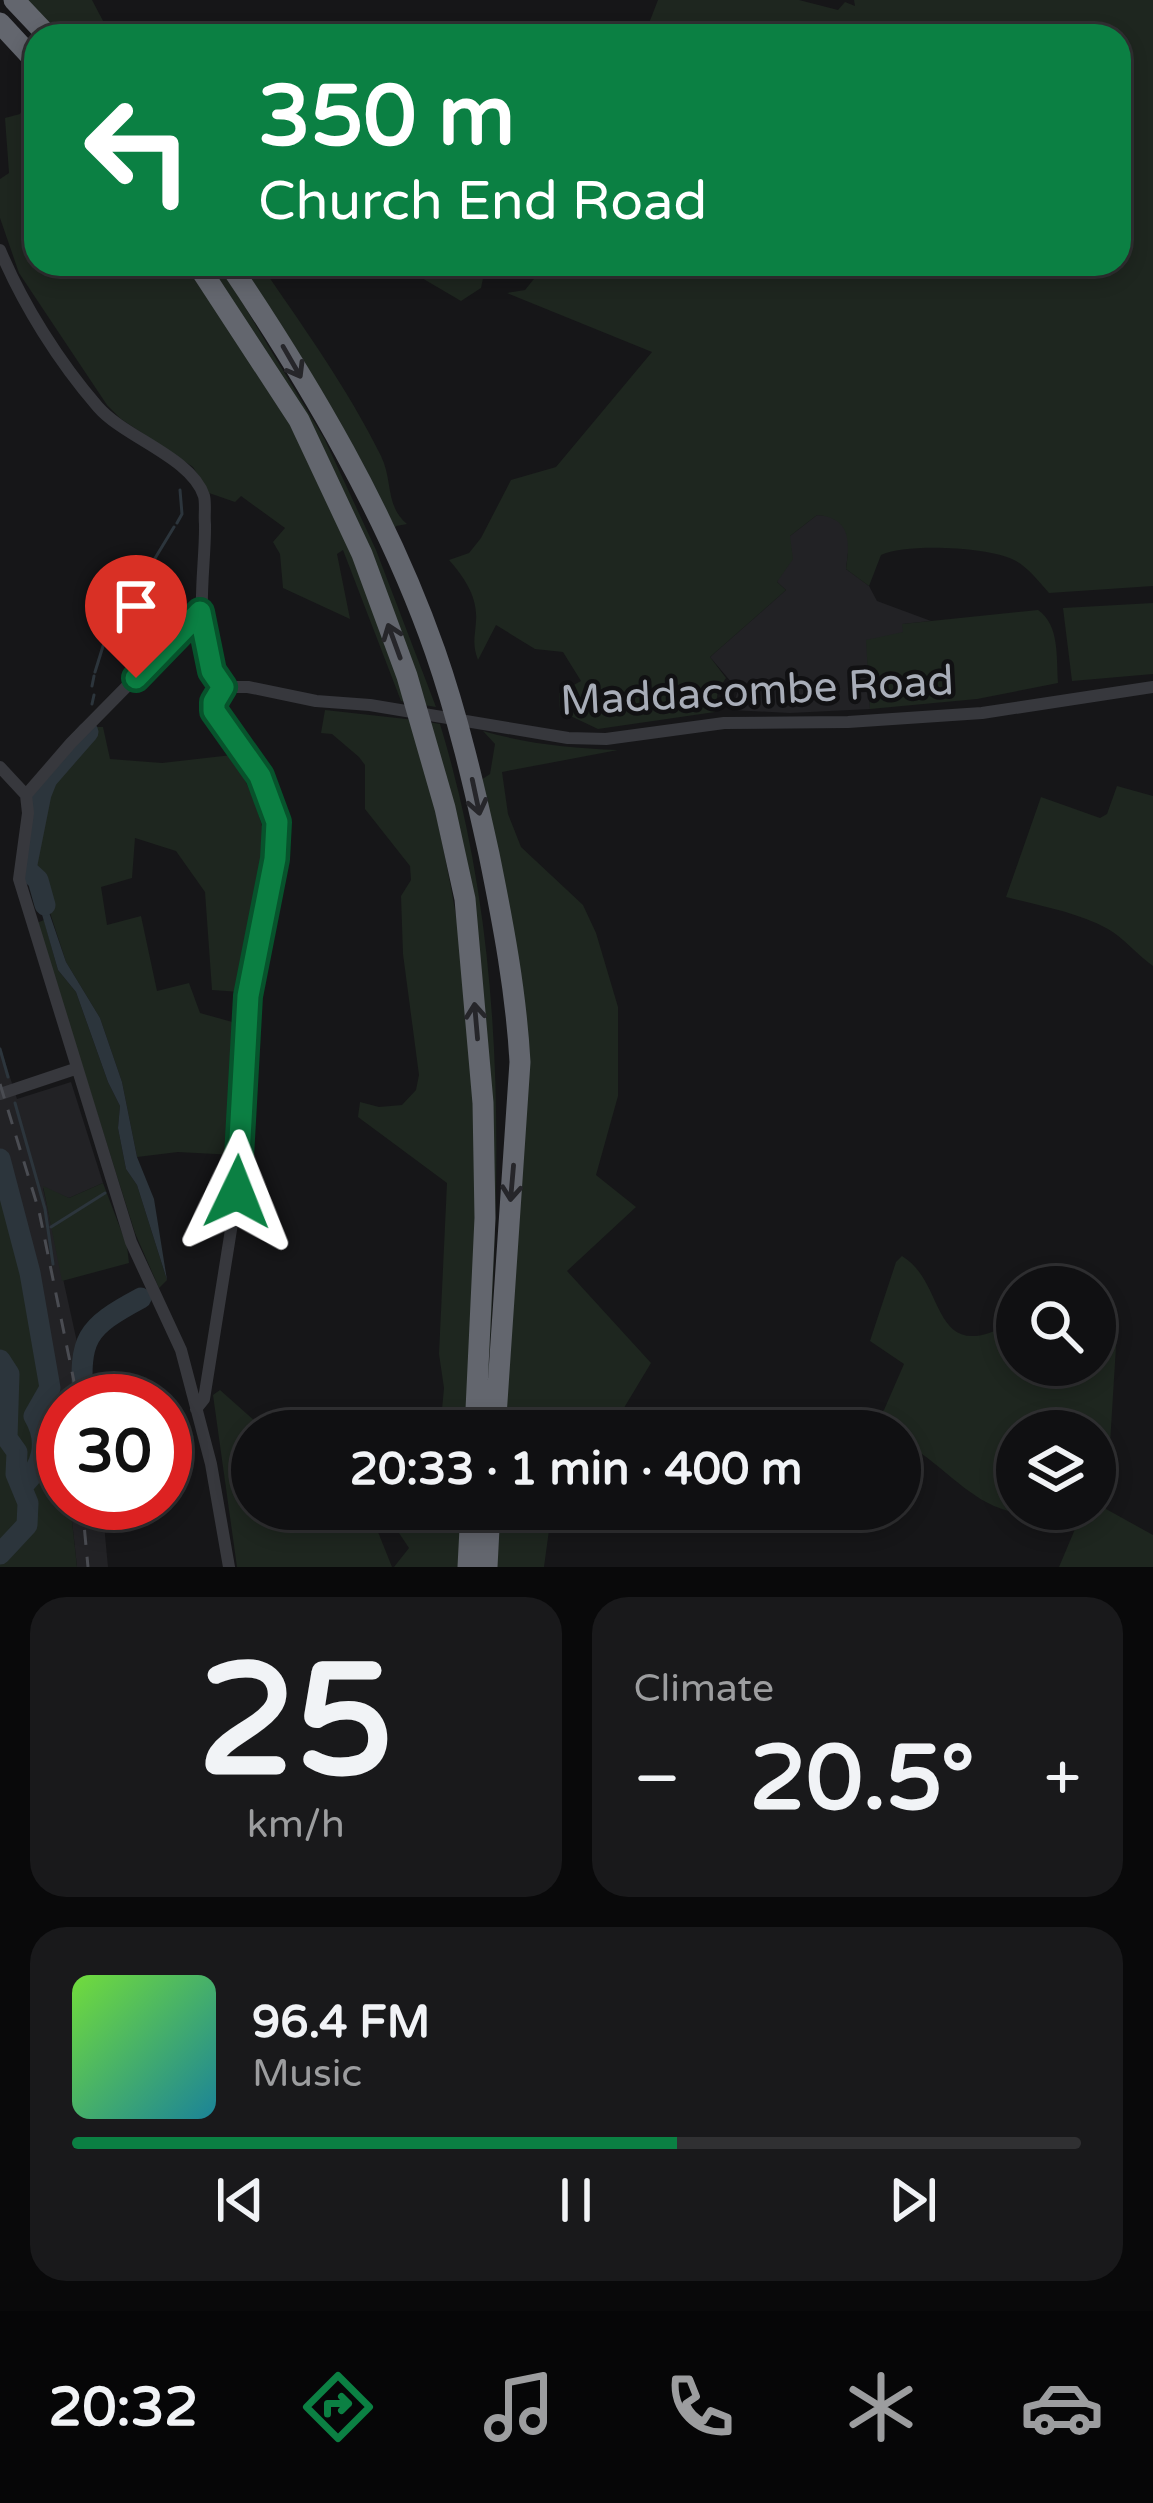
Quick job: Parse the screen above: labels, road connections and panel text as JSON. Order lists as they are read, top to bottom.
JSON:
{
  "streets": {
    "street": ["Maddacombe Road"]
  },
  "page": {
    "turn": ["350 m", "Church End Road"],
    "limit": "30",
    "trip": "20:33 · 1 min · 400 m",
    "tile": [
      ["25", "km/h"],
      "Climate"
    ],
    "heat": ["−", "20.5°", "+"],
    "song": ["96.4 FM", "Music"],
    "tabs": "20:32"
  }
}
